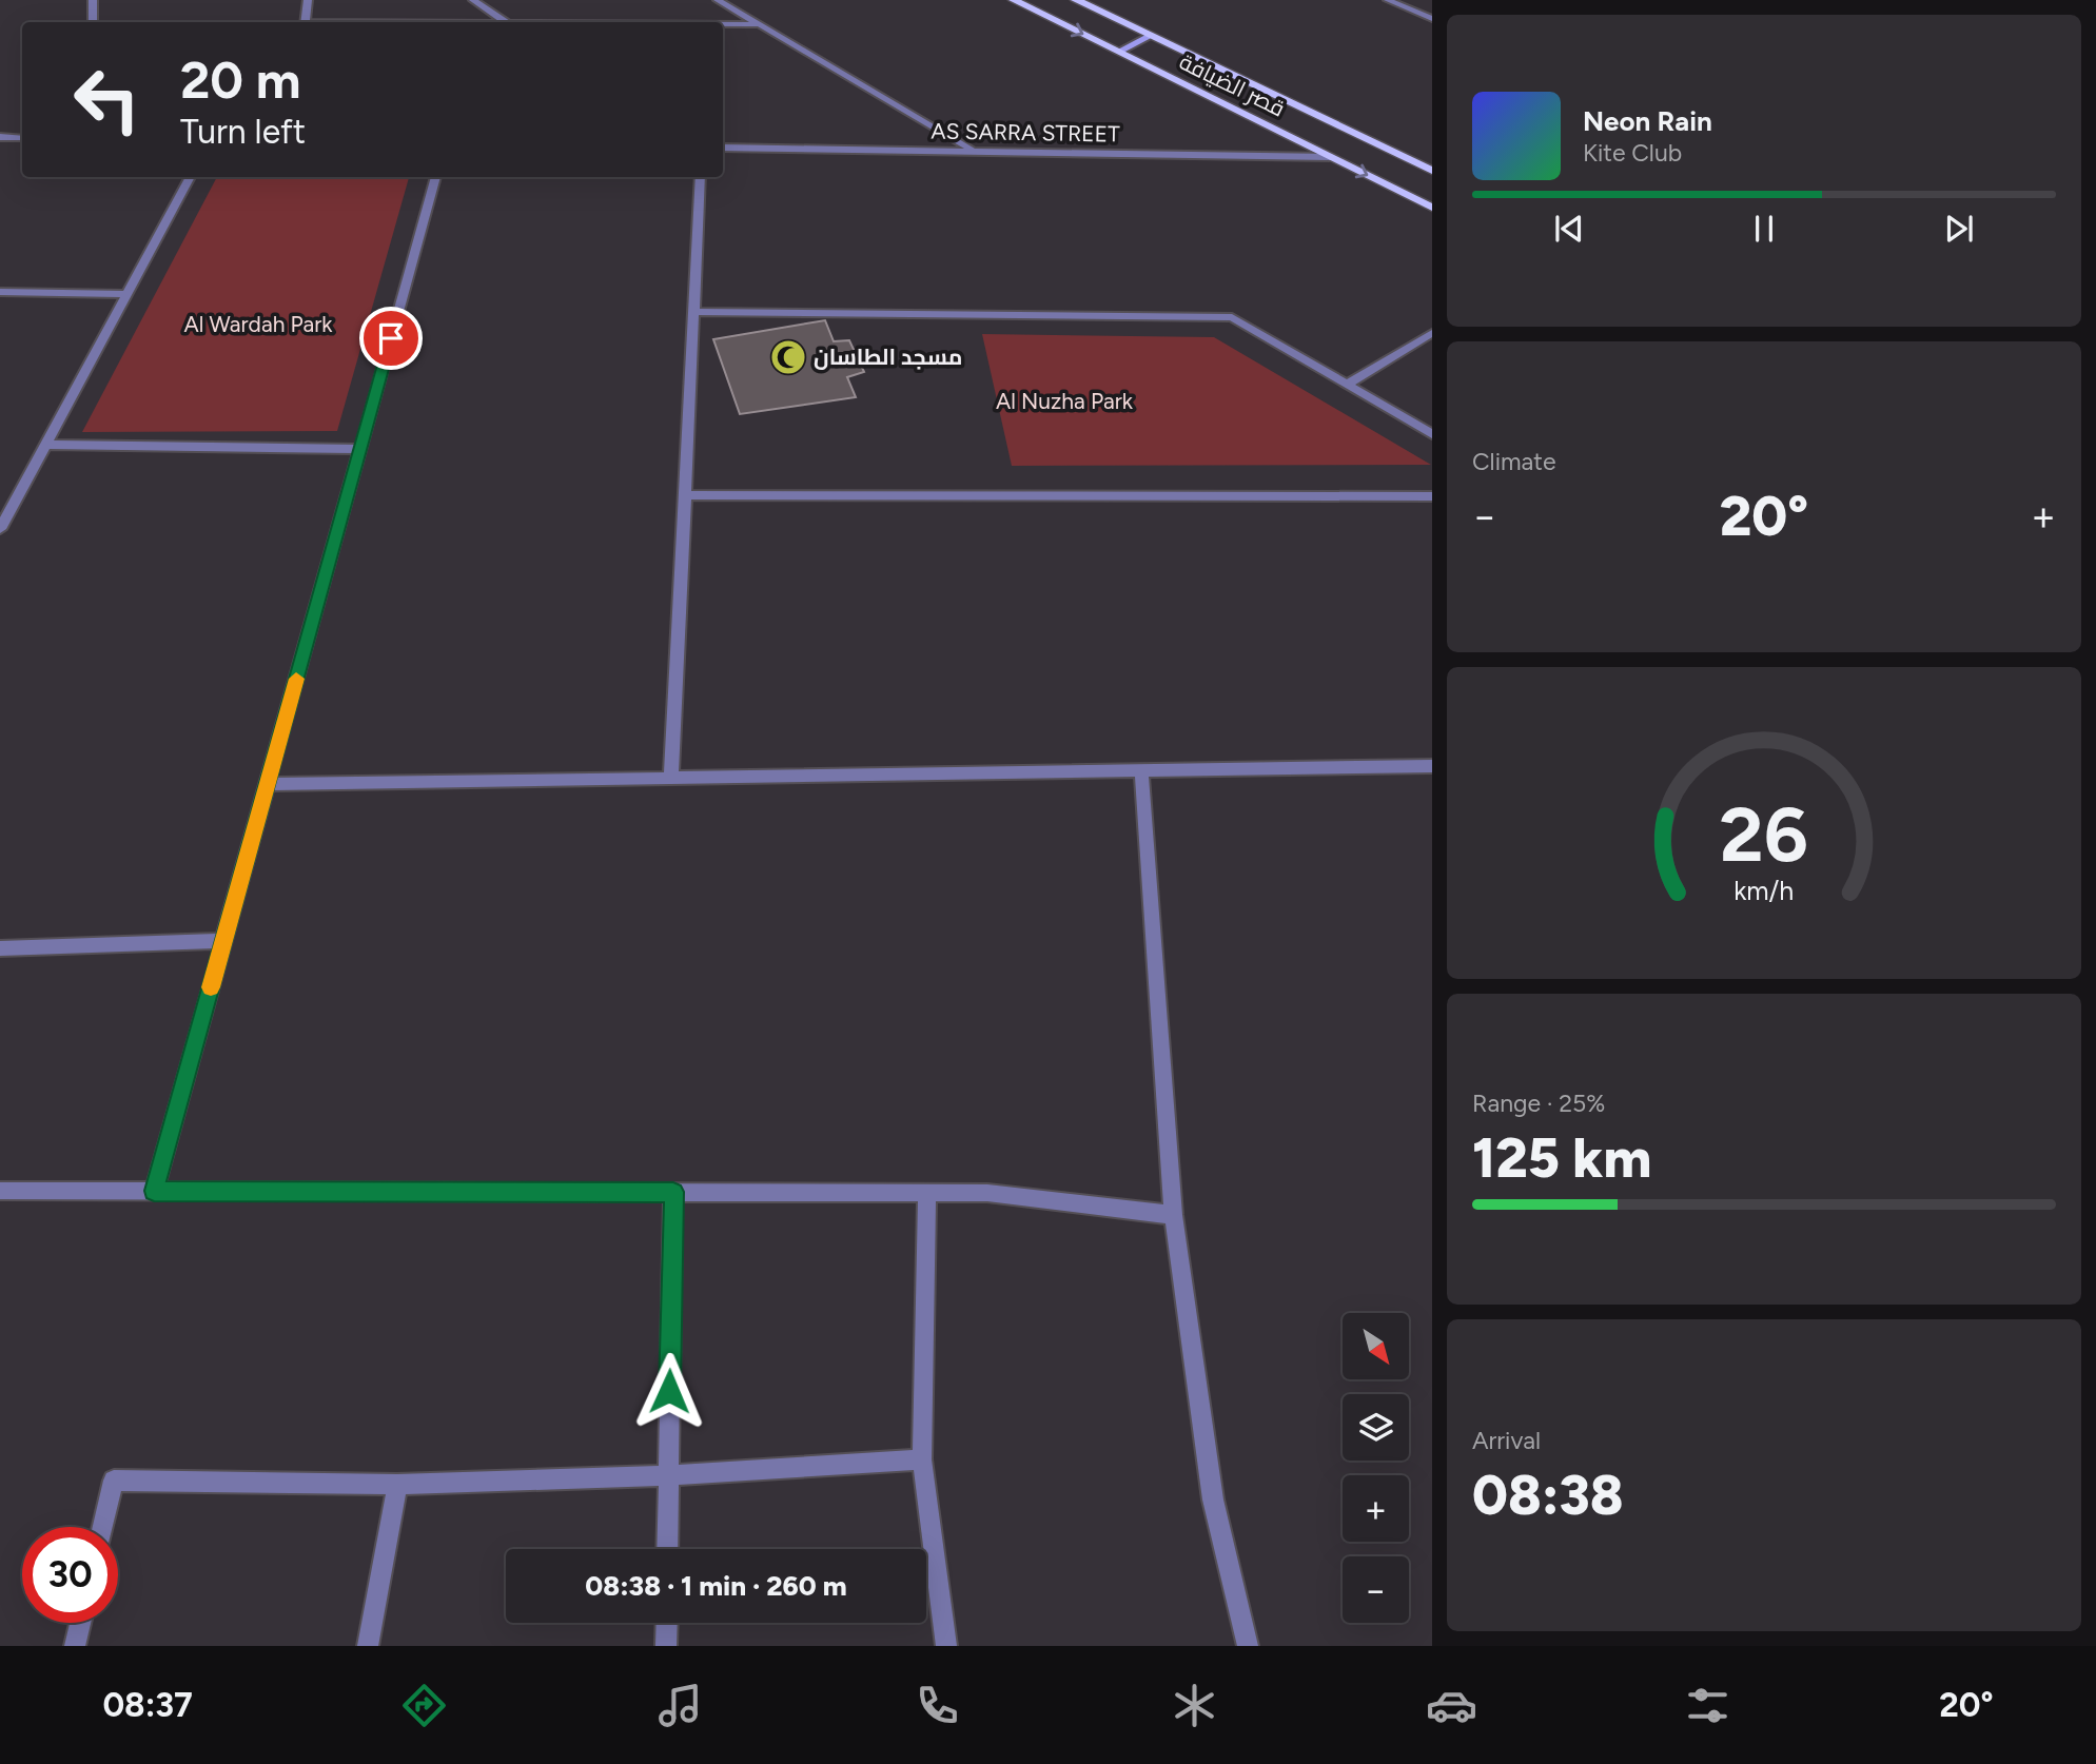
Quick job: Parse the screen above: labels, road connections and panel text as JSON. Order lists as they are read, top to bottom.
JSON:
{
  "streets": {
    "main road": ["قصر الضيافة"],
    "street": ["AS SARRA STREET"]
  },
  "crossings": [
    ["قصر الضيافة", "AS SARRA STREET"]
  ],
  "parks": ["Al Wardah Park", "Al Nuzha Park"],
  "places": {
    "mosque": ["مسجد الطاسان"]
  },
  "north": "bottom right",
  "page": {
    "turn": ["20 m", "Turn left"],
    "song": ["Neon Rain", "Kite Club"],
    "tile": [
      "Climate",
      ["Range · 25%", "125 km"],
      ["Arrival", "08:38"]
    ],
    "heat": ["−", "20°", "+"],
    "map_buttons": ["+", "−"],
    "limit": "30",
    "trip": "08:38 · 1 min · 260 m",
    "tabs": ["08:37", "20°"],
    "gauge": ["26", "km/h"]
  }
}
